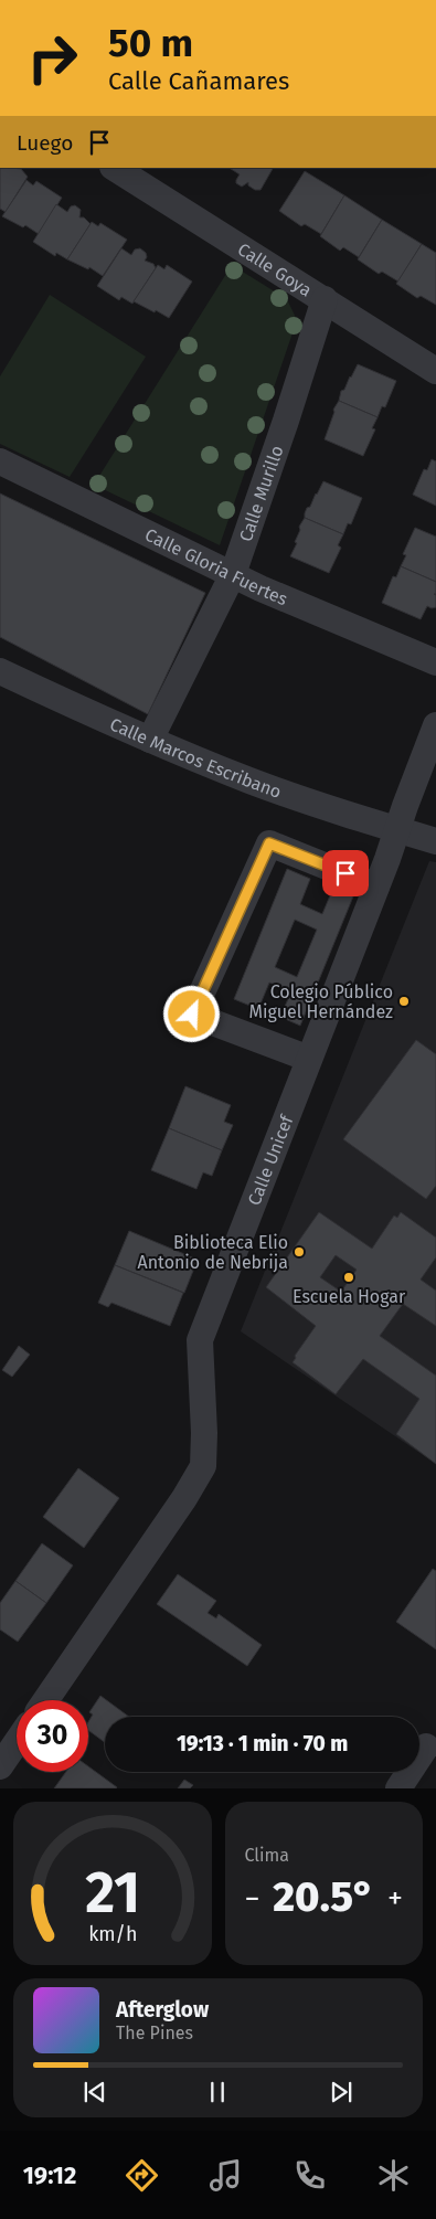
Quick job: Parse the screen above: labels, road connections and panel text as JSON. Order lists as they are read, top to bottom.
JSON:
{
  "streets": {
    "street": [
      "Calle Goya",
      "Calle Murillo",
      "Calle Gloria Fuertes",
      "Calle Marcos Escribano",
      "Calle Unicef"
    ]
  },
  "crossings": [
    ["Calle Goya", "Calle Murillo"],
    ["Calle Murillo", "Calle Gloria Fuertes"],
    ["Calle Murillo", "Calle Marcos Escribano"],
    ["Calle Marcos Escribano", "Calle Unicef"]
  ],
  "places": ["Colegio Público Miguel Hernández", "Biblioteca Elio Antonio de Nebrija", "Escuela Hogar"],
  "page": {
    "turn": ["50 m", "Calle Cañamares"],
    "then": "Luego",
    "limit": "30",
    "trip": "19:13 · 1 min · 70 m",
    "tile": "Clima",
    "heat": ["−", "20.5°", "+"],
    "song": ["Afterglow", "The Pines"],
    "tabs": "19:12",
    "gauge": ["21", "km/h"]
  }
}
